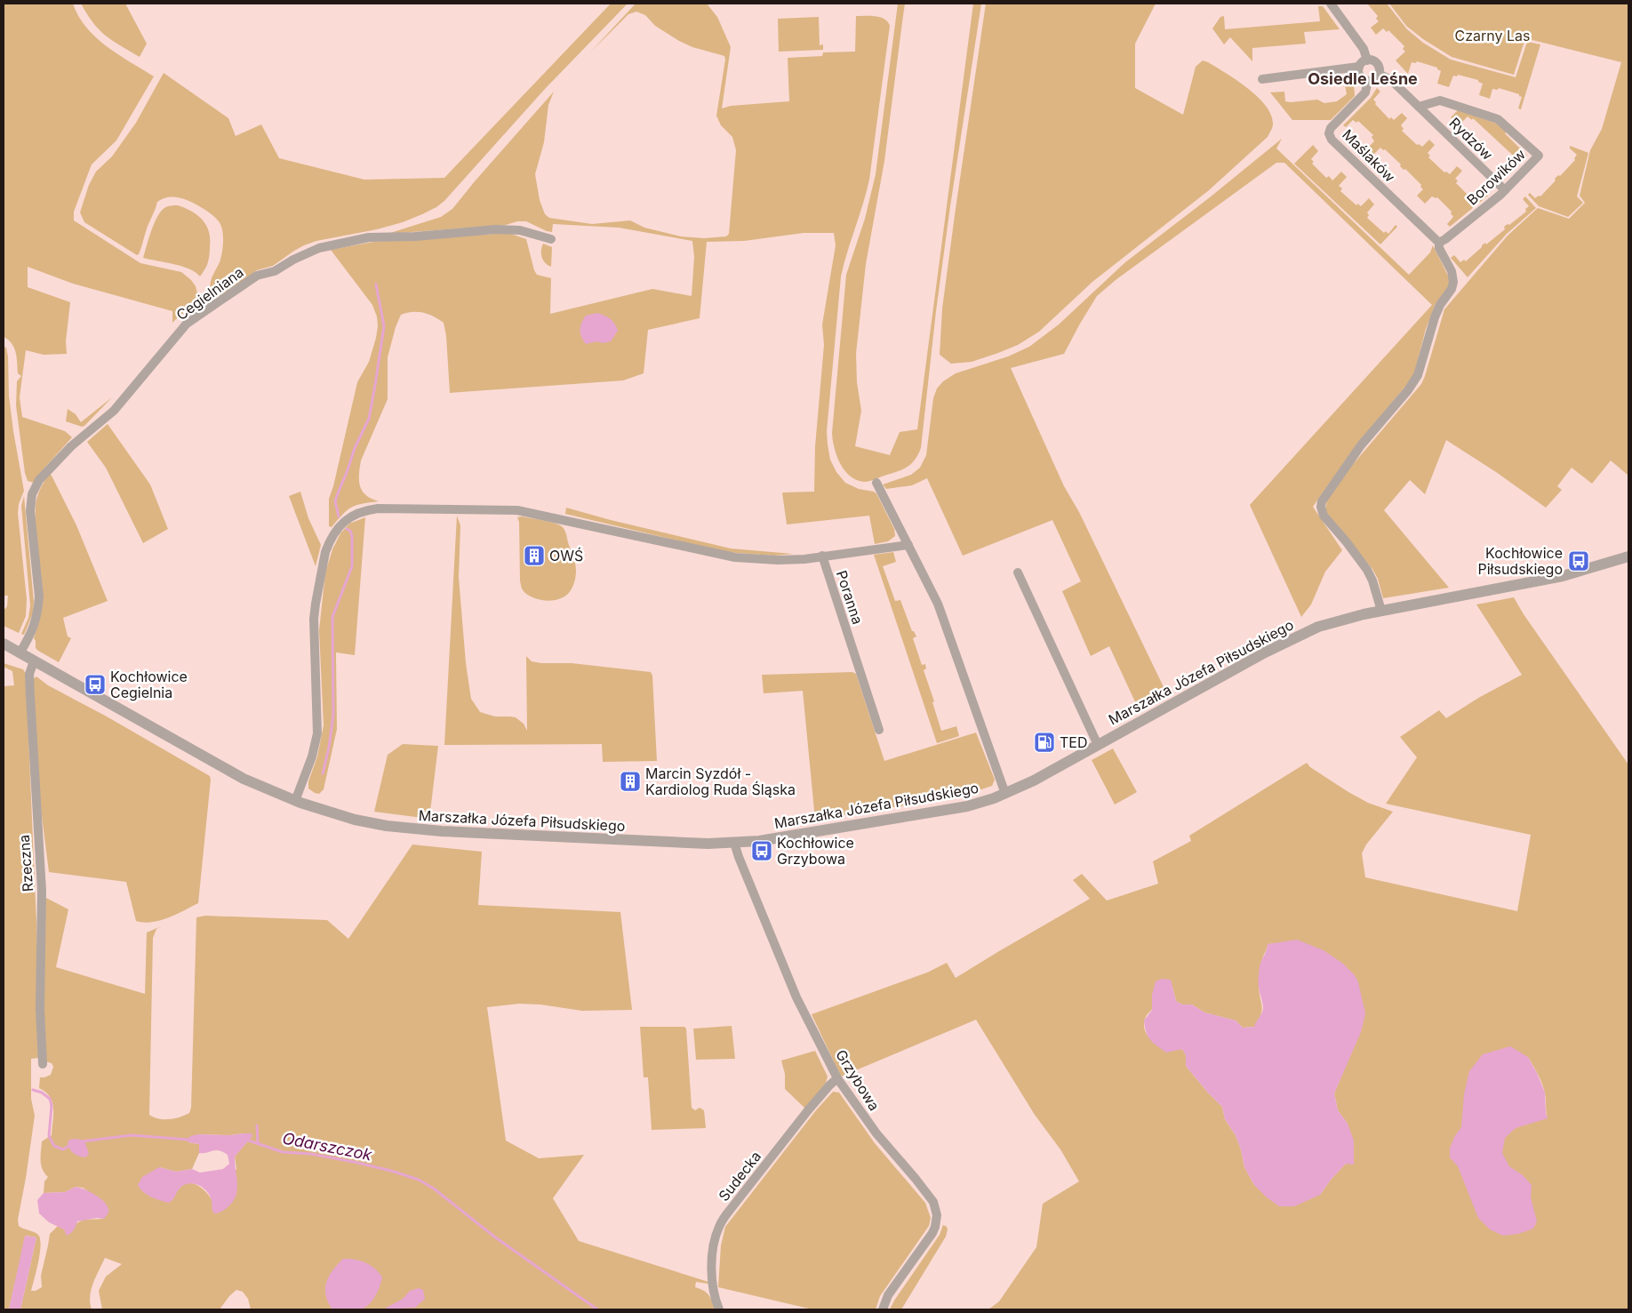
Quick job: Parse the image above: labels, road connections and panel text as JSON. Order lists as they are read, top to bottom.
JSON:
{
  "streets": {
    "street": [
      "Rydzów",
      "Maślaków",
      "Borowików",
      "Cegielniana",
      "Poranna",
      "Marszałka Józefa Piłsudskiego",
      "Rzeczna",
      "Grzybowa",
      "Sudecka"
    ]
  },
  "crossings": [
    ["Rydzów", "Borowików"],
    ["Maślaków", "Borowików"],
    ["Cegielniana", "Marszałka Józefa Piłsudskiego"],
    ["Marszałka Józefa Piłsudskiego", "Rzeczna"],
    ["Marszałka Józefa Piłsudskiego", "Grzybowa"],
    ["Grzybowa", "Sudecka"]
  ],
  "districts": ["Osiedle Leśne"],
  "water": ["Odarszczok"],
  "parks": ["Czarny Las"],
  "places": {
    "building": ["OWŚ", "Marcin Syzdół - Kardiolog Ruda Śląska"],
    "bus stop": ["Kochłowice Piłsudskiego", "Kochłowice Cegielnia", "Kochłowice Grzybowa"],
    "fuel station": ["TED"]
  }
}
